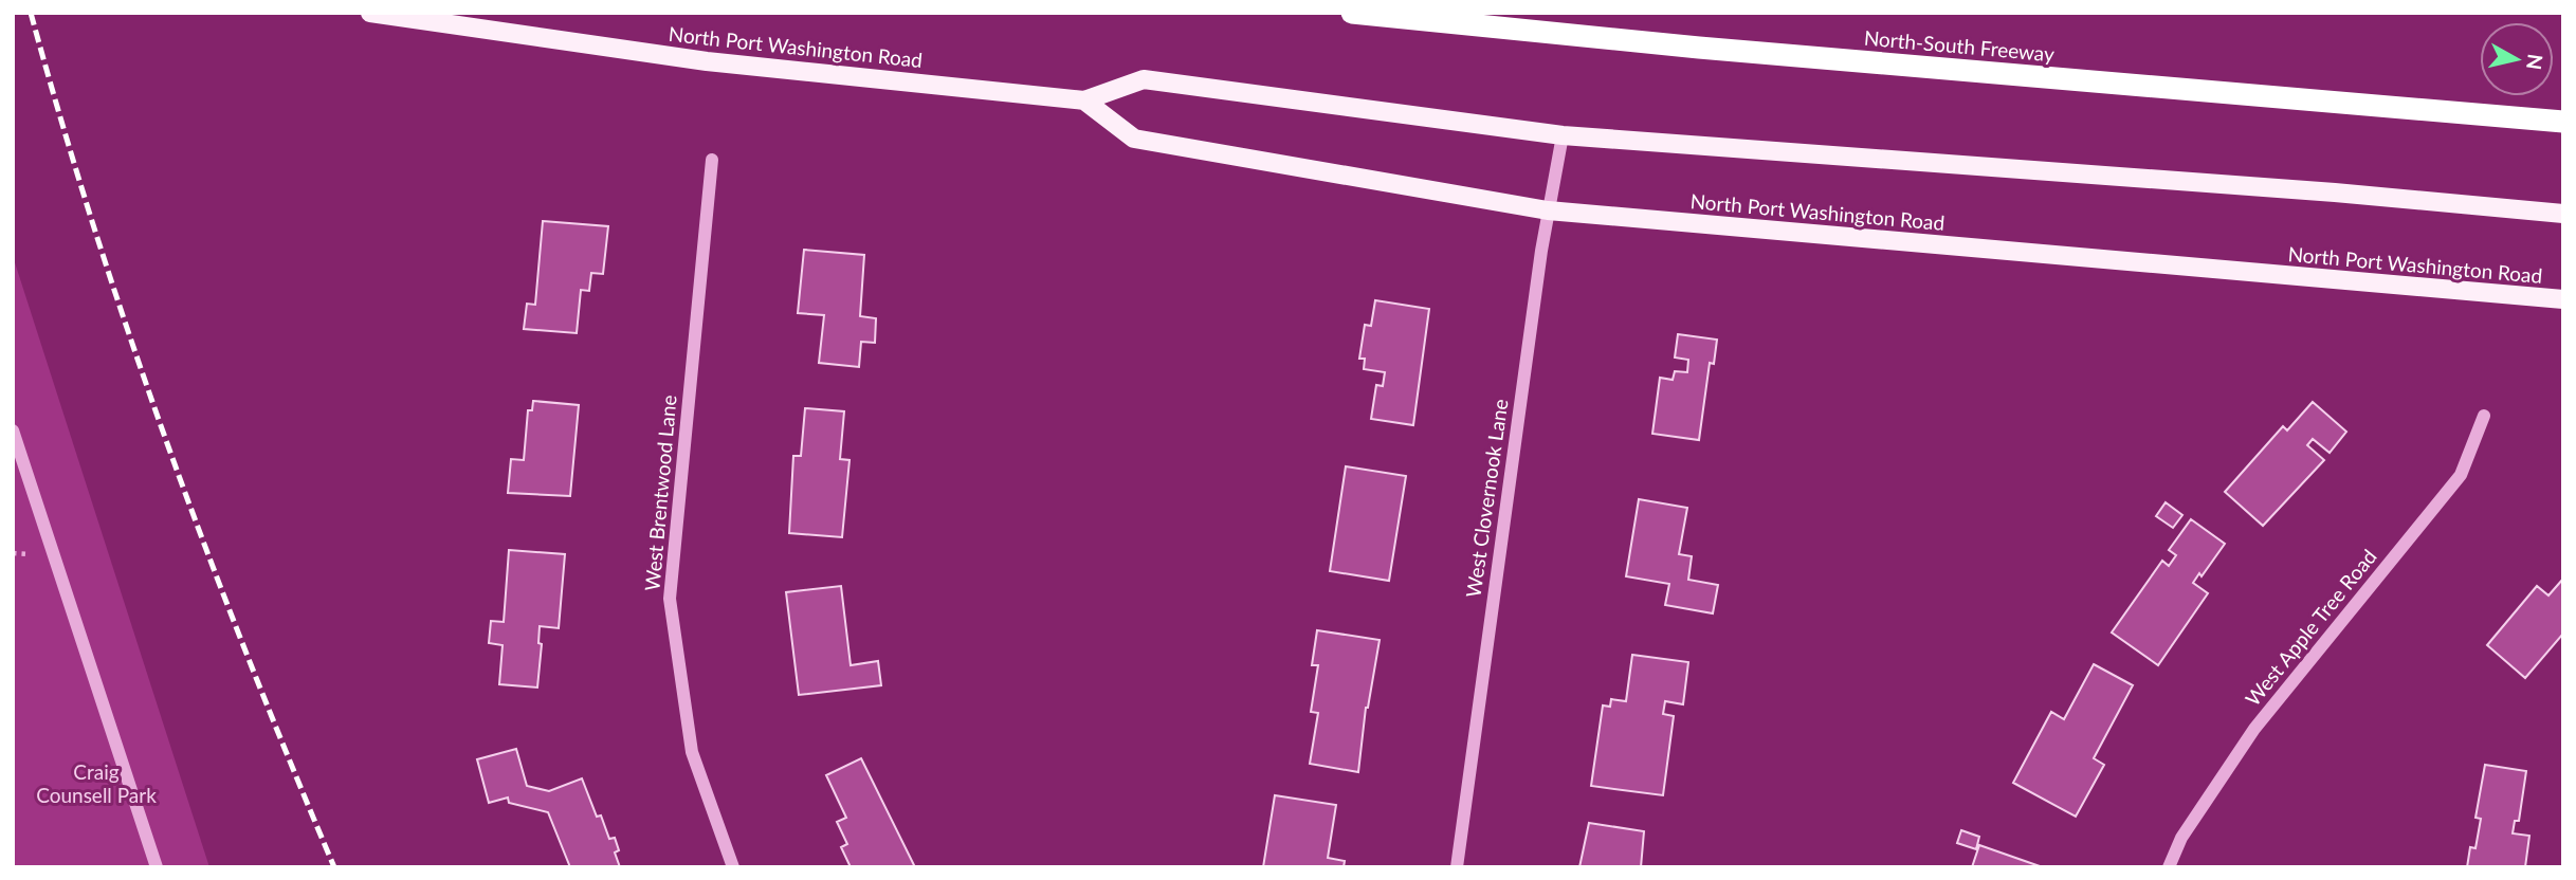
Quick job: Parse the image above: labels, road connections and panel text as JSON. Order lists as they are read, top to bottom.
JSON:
{
  "streets": {
    "highway": ["North-South Freeway"],
    "main road": ["North Port Washington Road"],
    "street": ["West Brentwood Lane", "West Clovernook Lane", "West Apple Tree Road"]
  },
  "crossings": [
    ["North Port Washington Road", "West Clovernook Lane"]
  ],
  "parks": ["Craig Counsell Park"],
  "north": "right"
}
